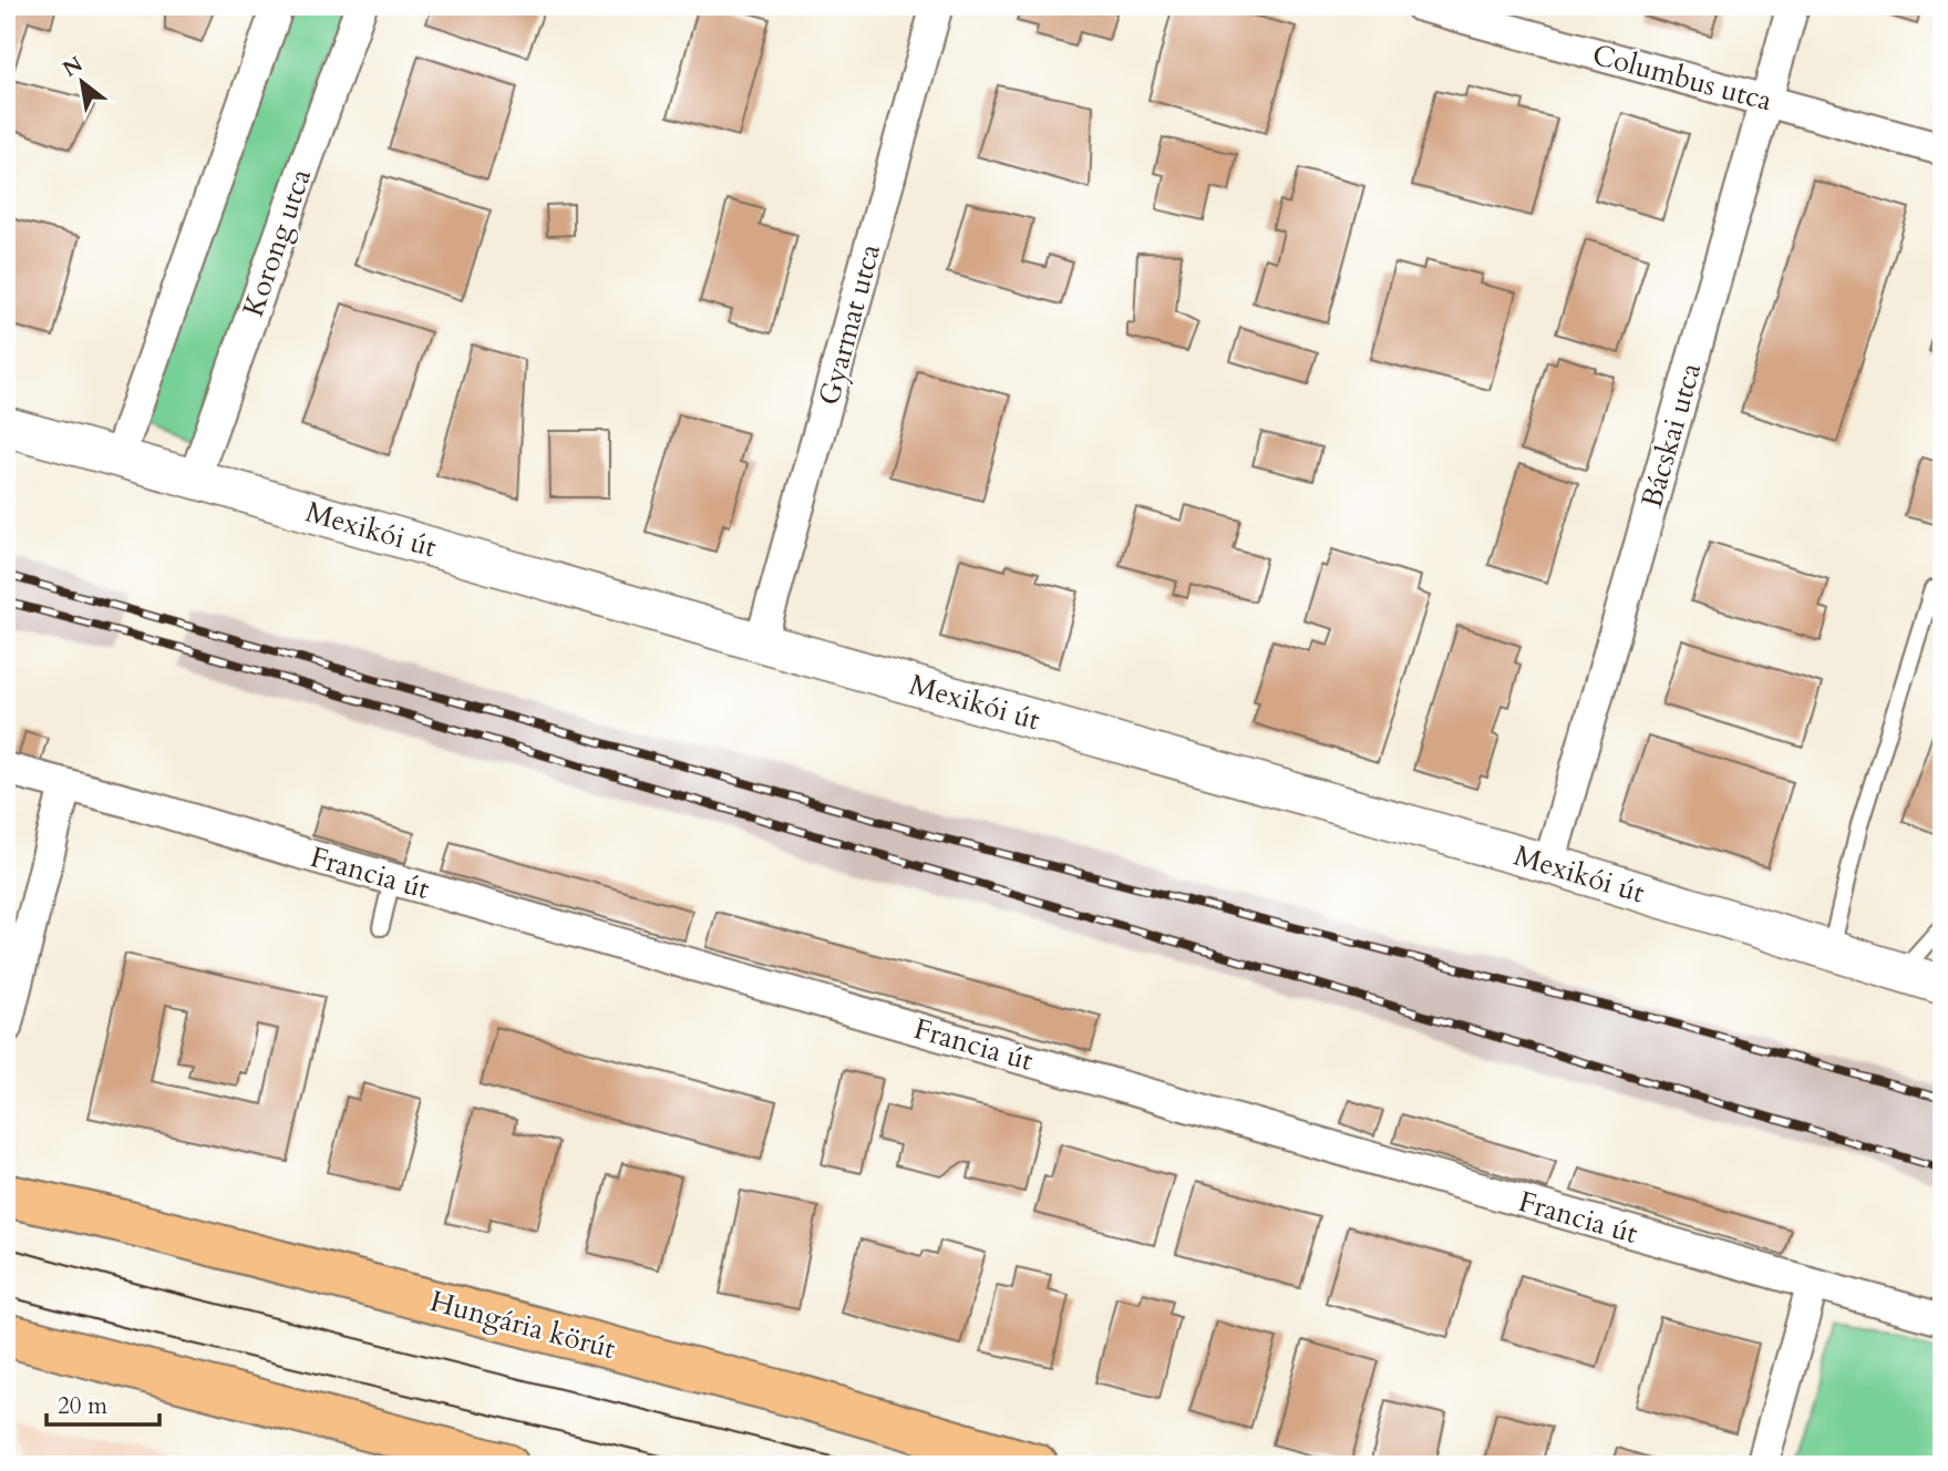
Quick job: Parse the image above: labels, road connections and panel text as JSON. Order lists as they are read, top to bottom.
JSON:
{
  "streets": {
    "main road": ["Hungária körút"],
    "street": [
      "Columbus utca",
      "Korong utca",
      "Gyarmat utca",
      "Bácskai utca",
      "Mexikói út",
      "Francia út"
    ]
  },
  "crossings": [
    ["Columbus utca", "Bácskai utca"],
    ["Korong utca", "Mexikói út"],
    ["Gyarmat utca", "Mexikói út"],
    ["Bácskai utca", "Mexikói út"]
  ],
  "scale_bar": "20 m",
  "north": "top left"
}
